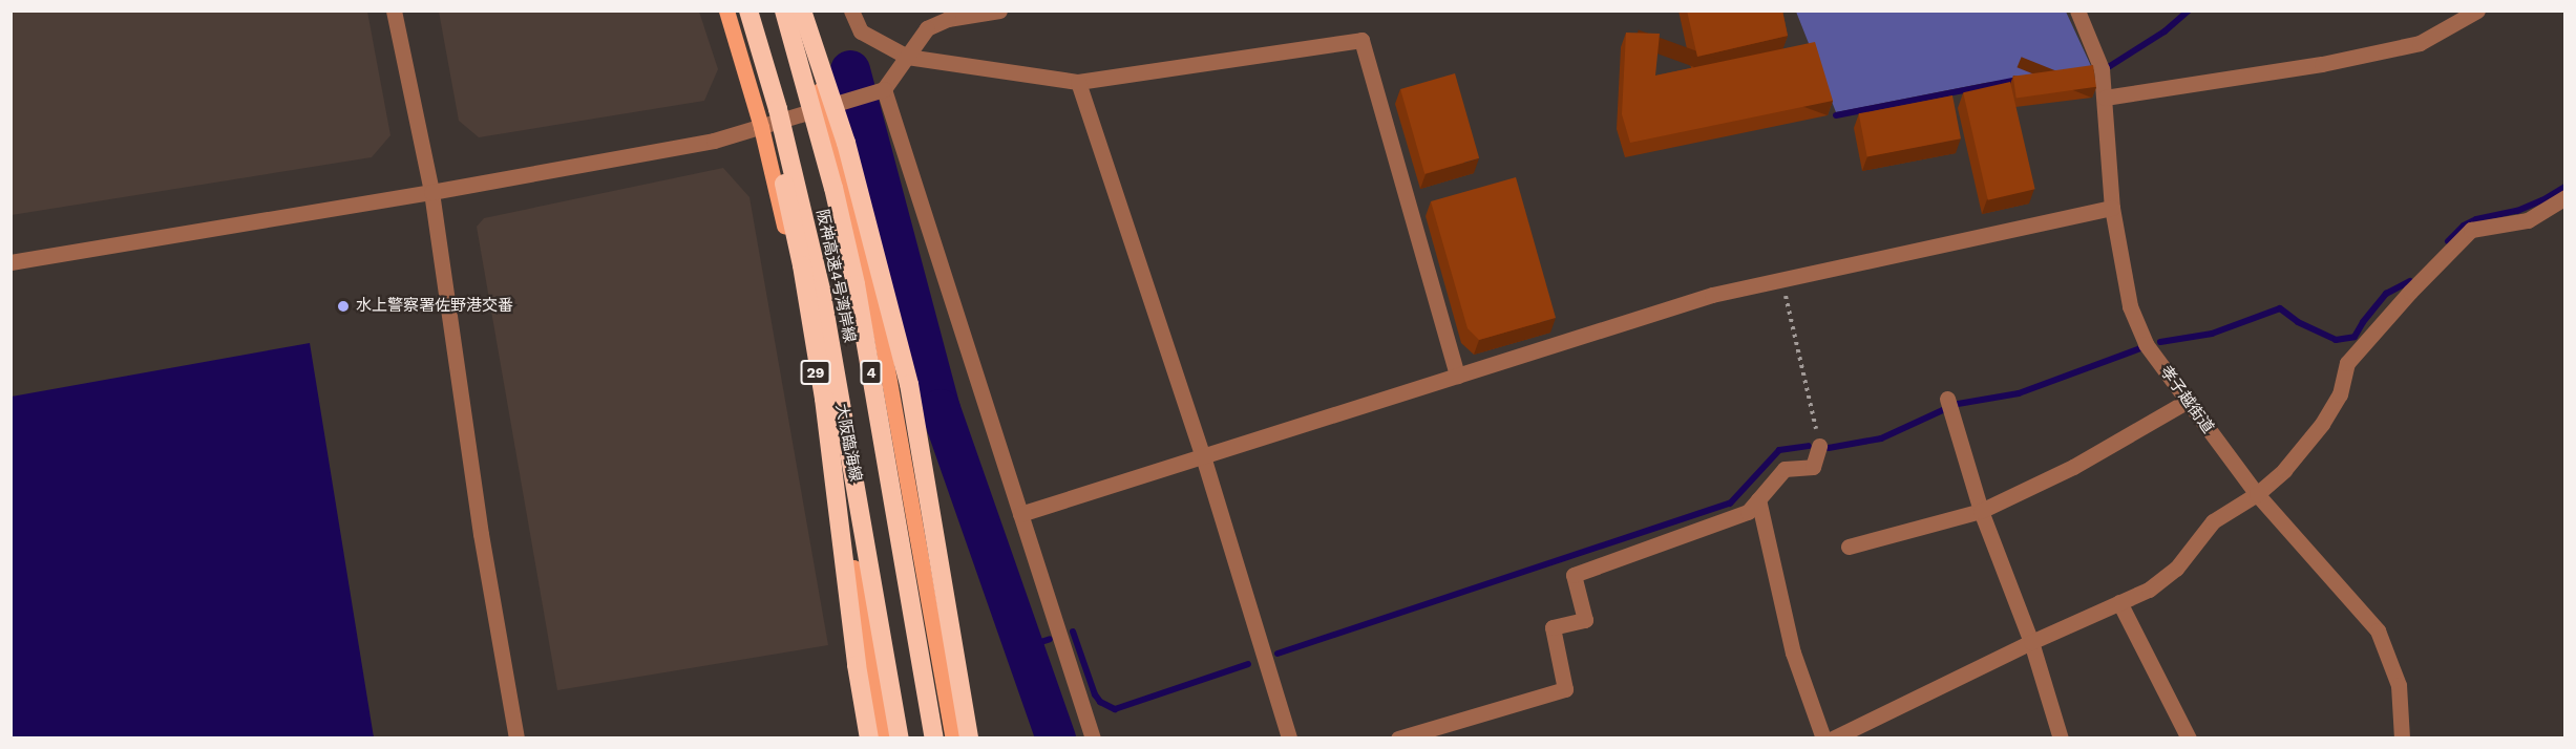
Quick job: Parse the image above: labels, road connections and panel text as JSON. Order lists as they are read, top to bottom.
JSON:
{
  "streets": {
    "highway": ["阪神高速4号湾岸線", "4"],
    "main road": ["29", "大阪臨海線"],
    "street": ["孝子越街道"]
  },
  "places": ["水上警察署佐野港交番"]
}
